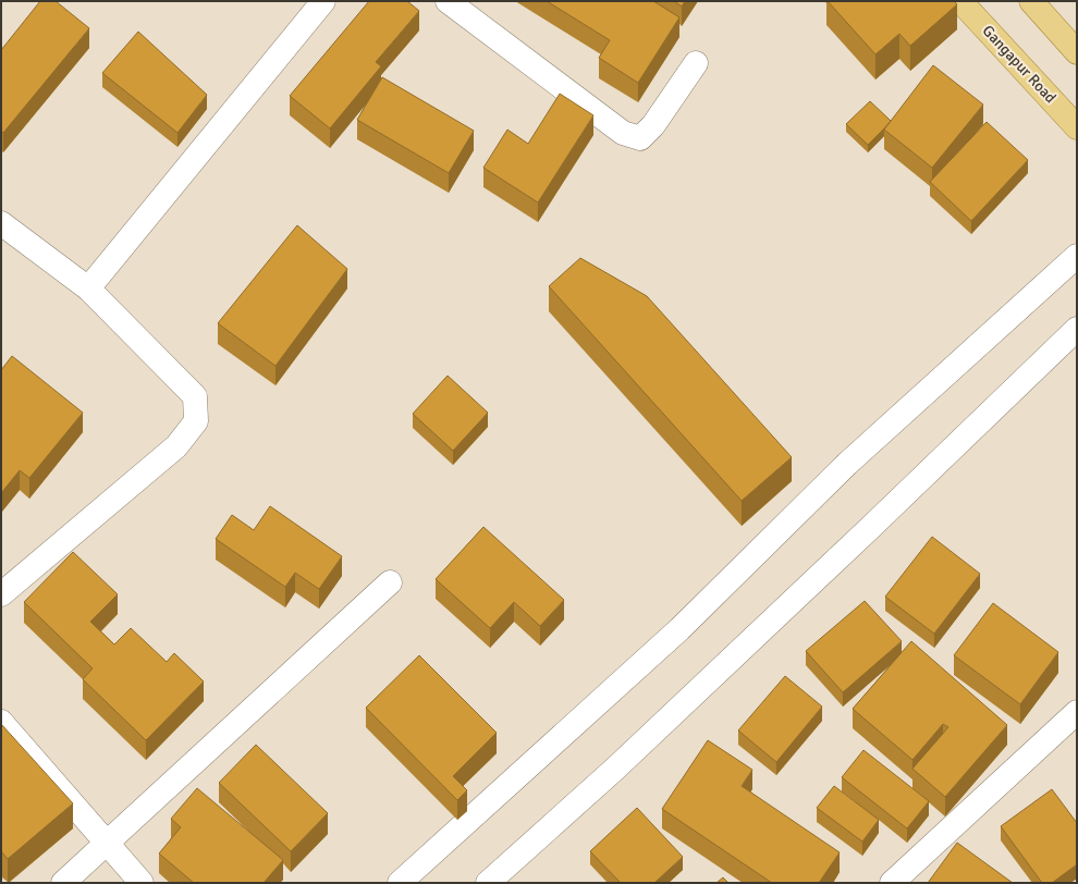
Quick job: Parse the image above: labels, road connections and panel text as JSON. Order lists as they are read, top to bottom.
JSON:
{
  "streets": {
    "main road": ["Gangapur Road"]
  }
}
